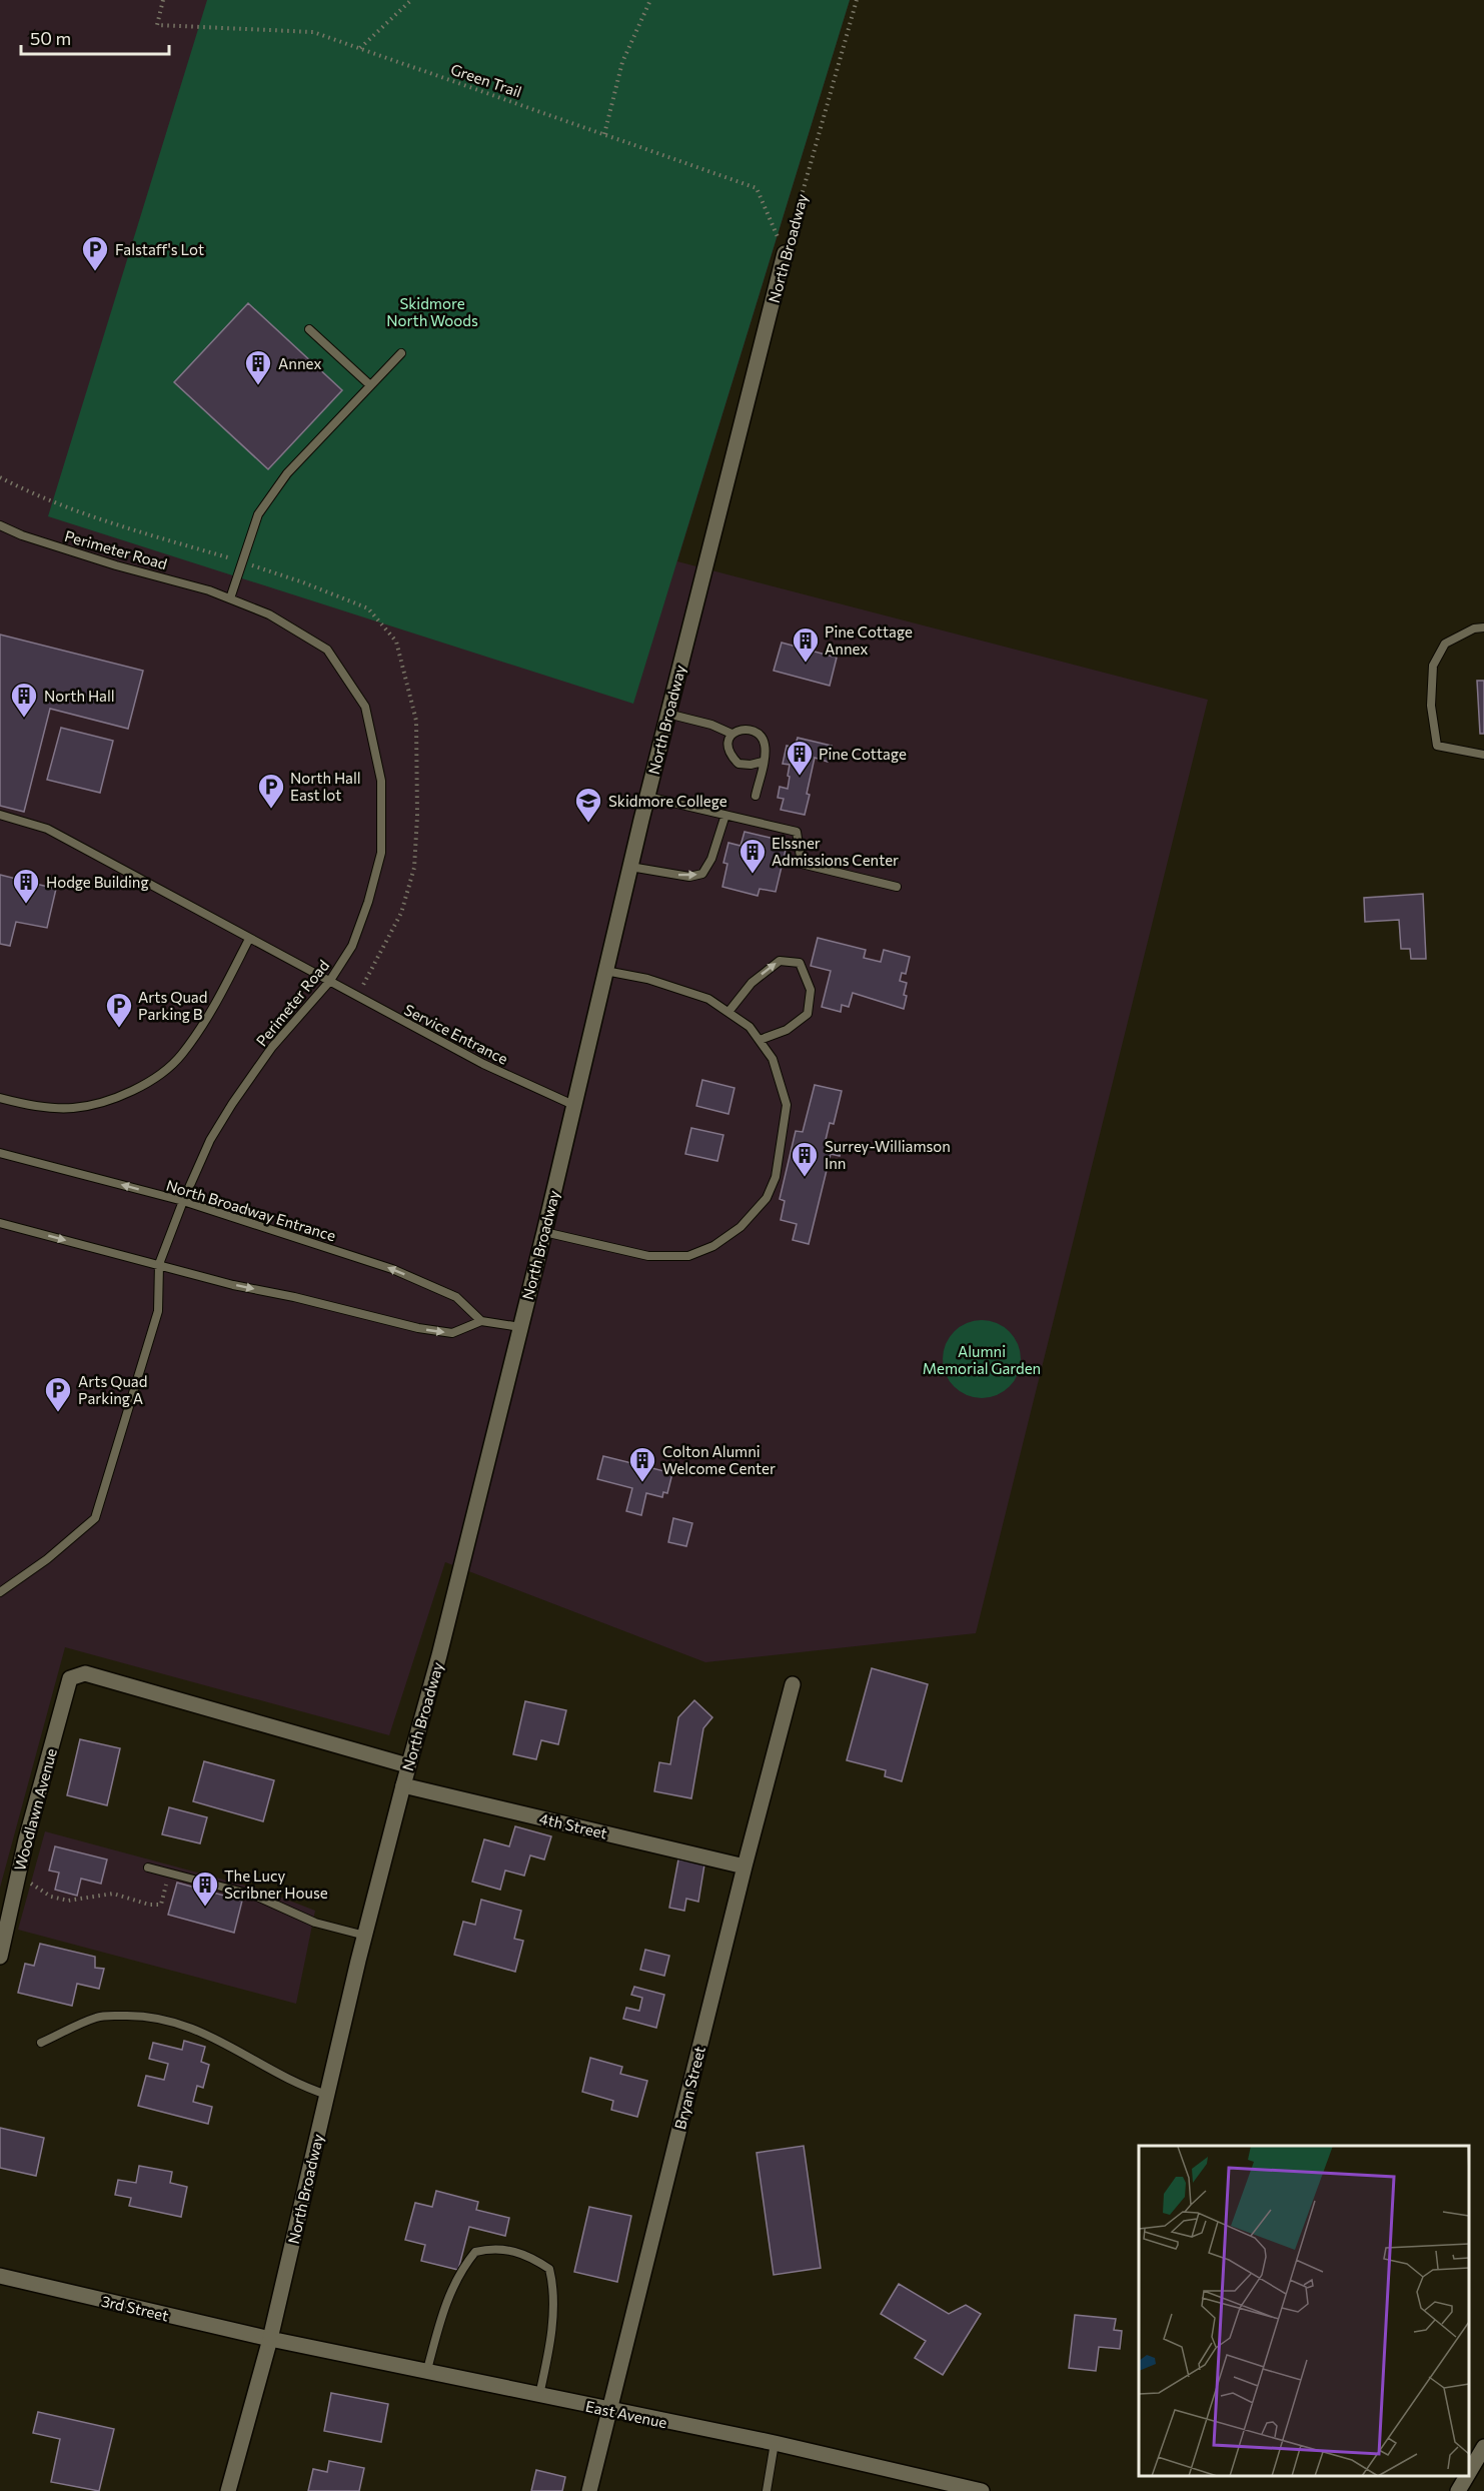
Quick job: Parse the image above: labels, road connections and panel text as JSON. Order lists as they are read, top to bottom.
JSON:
{
  "streets": {
    "street": [
      "North Broadway",
      "Woodlawn Avenue",
      "4th Street",
      "Bryan Street",
      "3rd Street",
      "East Avenue"
    ],
    "lane": ["Perimeter Road", "Service Entrance", "North Broadway Entrance"],
    "path": ["Green Trail"]
  },
  "crossings": [
    ["Green Trail", "North Broadway"],
    ["North Broadway", "Service Entrance"],
    ["North Broadway", "Woodlawn Avenue"],
    ["North Broadway", "4th Street"],
    ["North Broadway", "3rd Street"],
    ["North Broadway", "East Avenue"],
    ["Perimeter Road", "Service Entrance"],
    ["Perimeter Road", "North Broadway Entrance"],
    ["4th Street", "Bryan Street"],
    ["Bryan Street", "East Avenue"],
    ["3rd Street", "East Avenue"]
  ],
  "parks": ["Skidmore North Woods", "Alumni Memorial Garden"],
  "places": {
    "parking": [
      "Falstaff's Lot",
      "North Hall East lot",
      "Arts Quad Parking B",
      "Arts Quad Parking A"
    ],
    "building": [
      "Annex",
      "Pine Cottage Annex",
      "North Hall",
      "Pine Cottage",
      "Elssner Admissions Center",
      "Hodge Building",
      "Surrey-Williamson Inn",
      "Colton Alumni Welcome Center",
      "The Lucy Scribner House"
    ],
    "school or university": ["Skidmore College"]
  },
  "scale_bar": "50 m"
}
